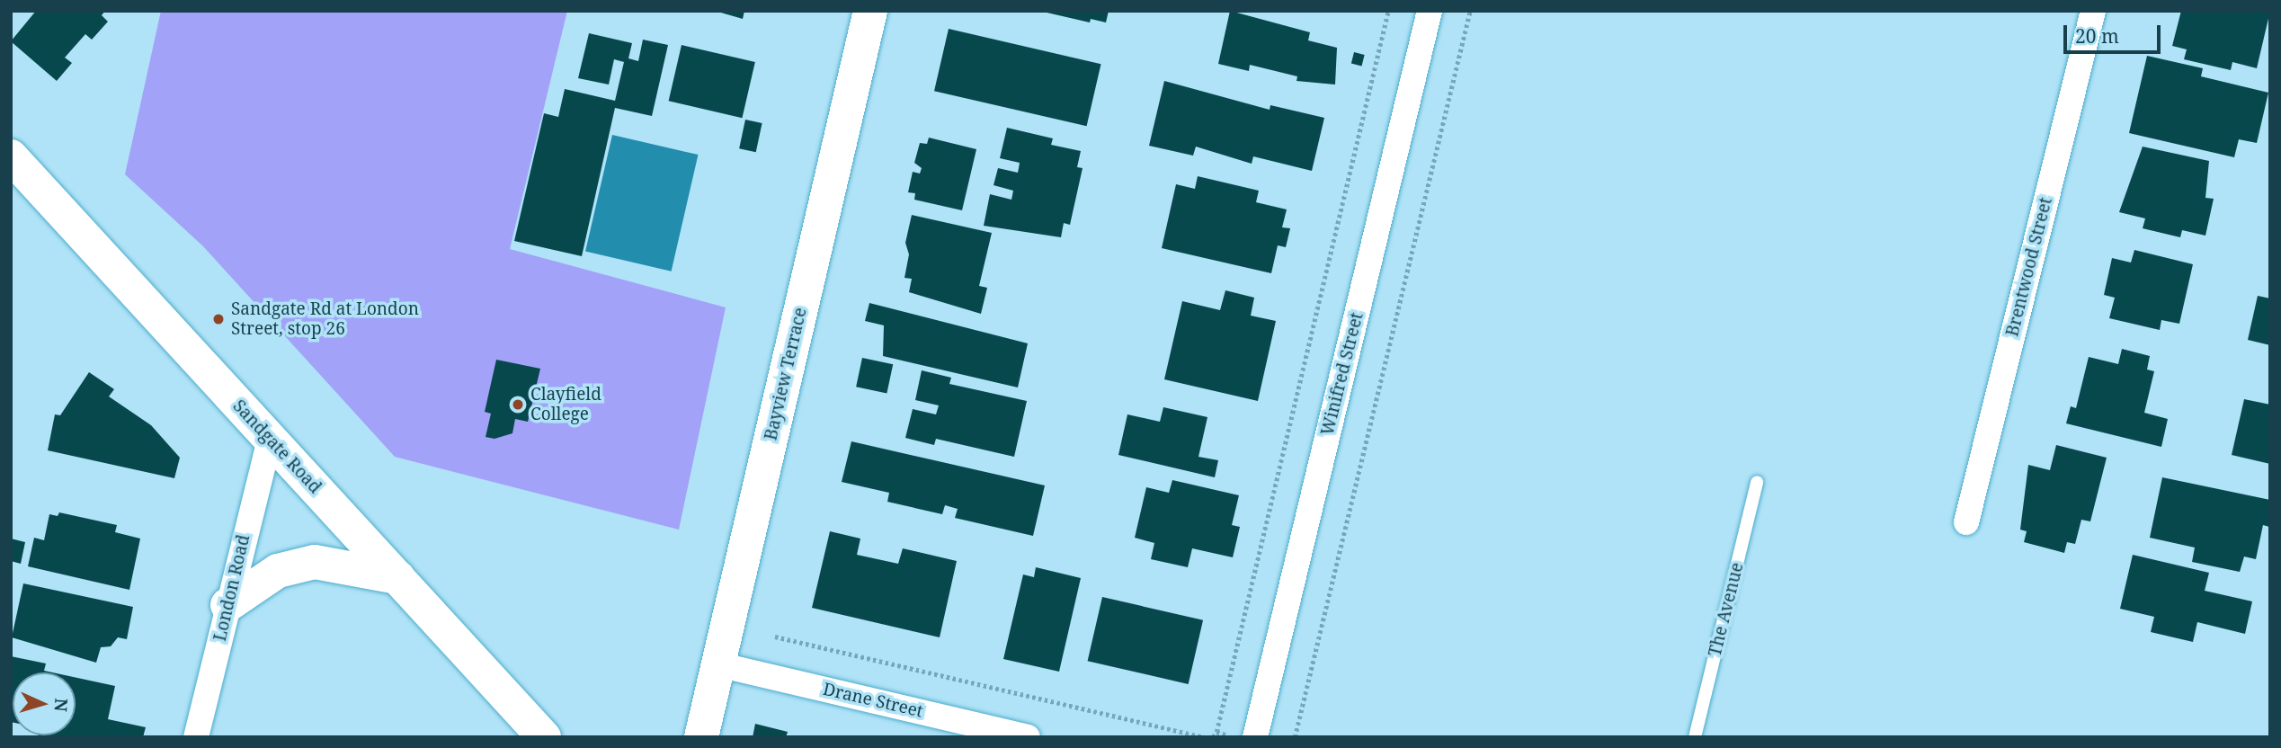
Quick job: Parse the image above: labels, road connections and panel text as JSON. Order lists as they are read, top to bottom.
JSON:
{
  "streets": {
    "main road": ["Bayview Terrace", "Sandgate Road"],
    "street": [
      "Brentwood Street",
      "Winifred Street",
      "London Road",
      "Drane Street"
    ],
    "lane": ["The Avenue"]
  },
  "crossings": [
    ["Bayview Terrace", "Drane Street"],
    ["Sandgate Road", "London Road"]
  ],
  "places": ["Sandgate Rd at London Street, stop 26", "Clayfield College"],
  "scale_bar": "20 m",
  "north": "right"
}
